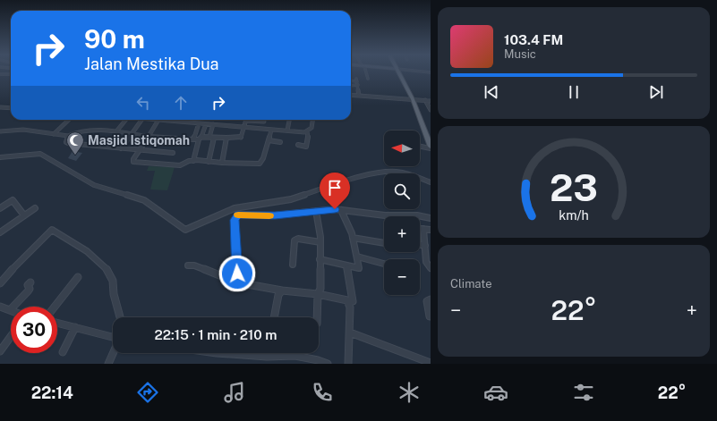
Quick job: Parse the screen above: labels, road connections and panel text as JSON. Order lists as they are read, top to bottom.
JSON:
{
  "places": {
    "mosque": ["Masjid Istiqomah"]
  },
  "north": "left",
  "page": {
    "turn": ["90 m", "Jalan Mestika Dua"],
    "song": ["103.4 FM", "Music"],
    "map_buttons": ["+", "−"],
    "tile": "Climate",
    "heat": ["−", "22°", "+"],
    "limit": "30",
    "trip": "22:15 · 1 min · 210 m",
    "tabs": ["22:14", "22°"],
    "gauge": ["23", "km/h"]
  }
}
